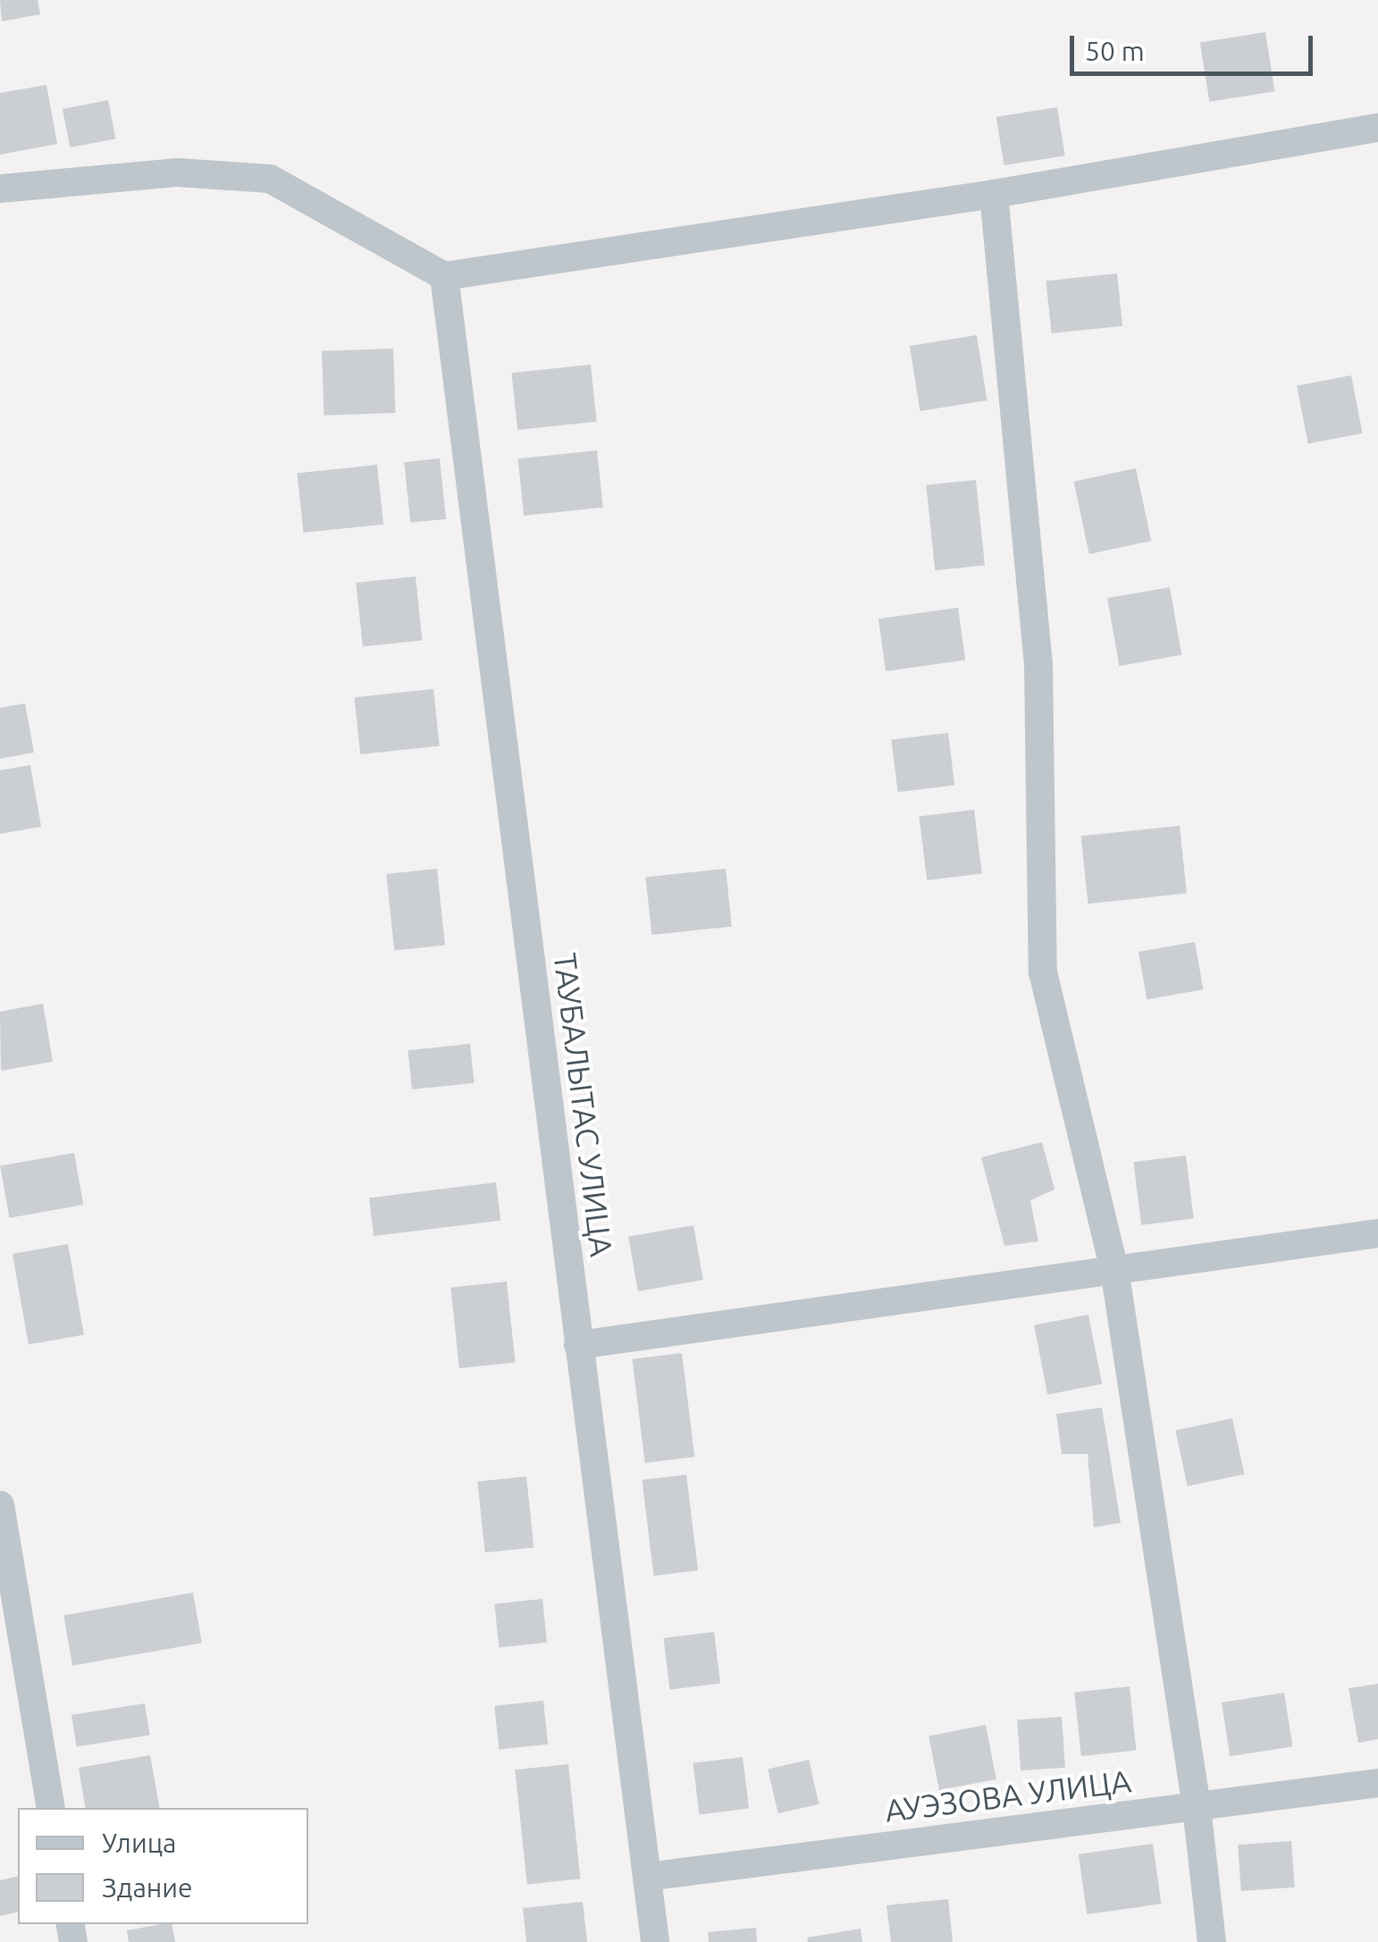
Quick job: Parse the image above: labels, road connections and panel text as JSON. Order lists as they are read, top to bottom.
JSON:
{
  "streets": {
    "street": ["ТАУБАЛЫТАС УЛИЦА", "АУЭЗОВА УЛИЦА"]
  },
  "crossings": [
    ["ТАУБАЛЫТАС УЛИЦА", "АУЭЗОВА УЛИЦА"]
  ],
  "legend": ["Улица", "Здание"],
  "scale_bar": "50 m"
}
